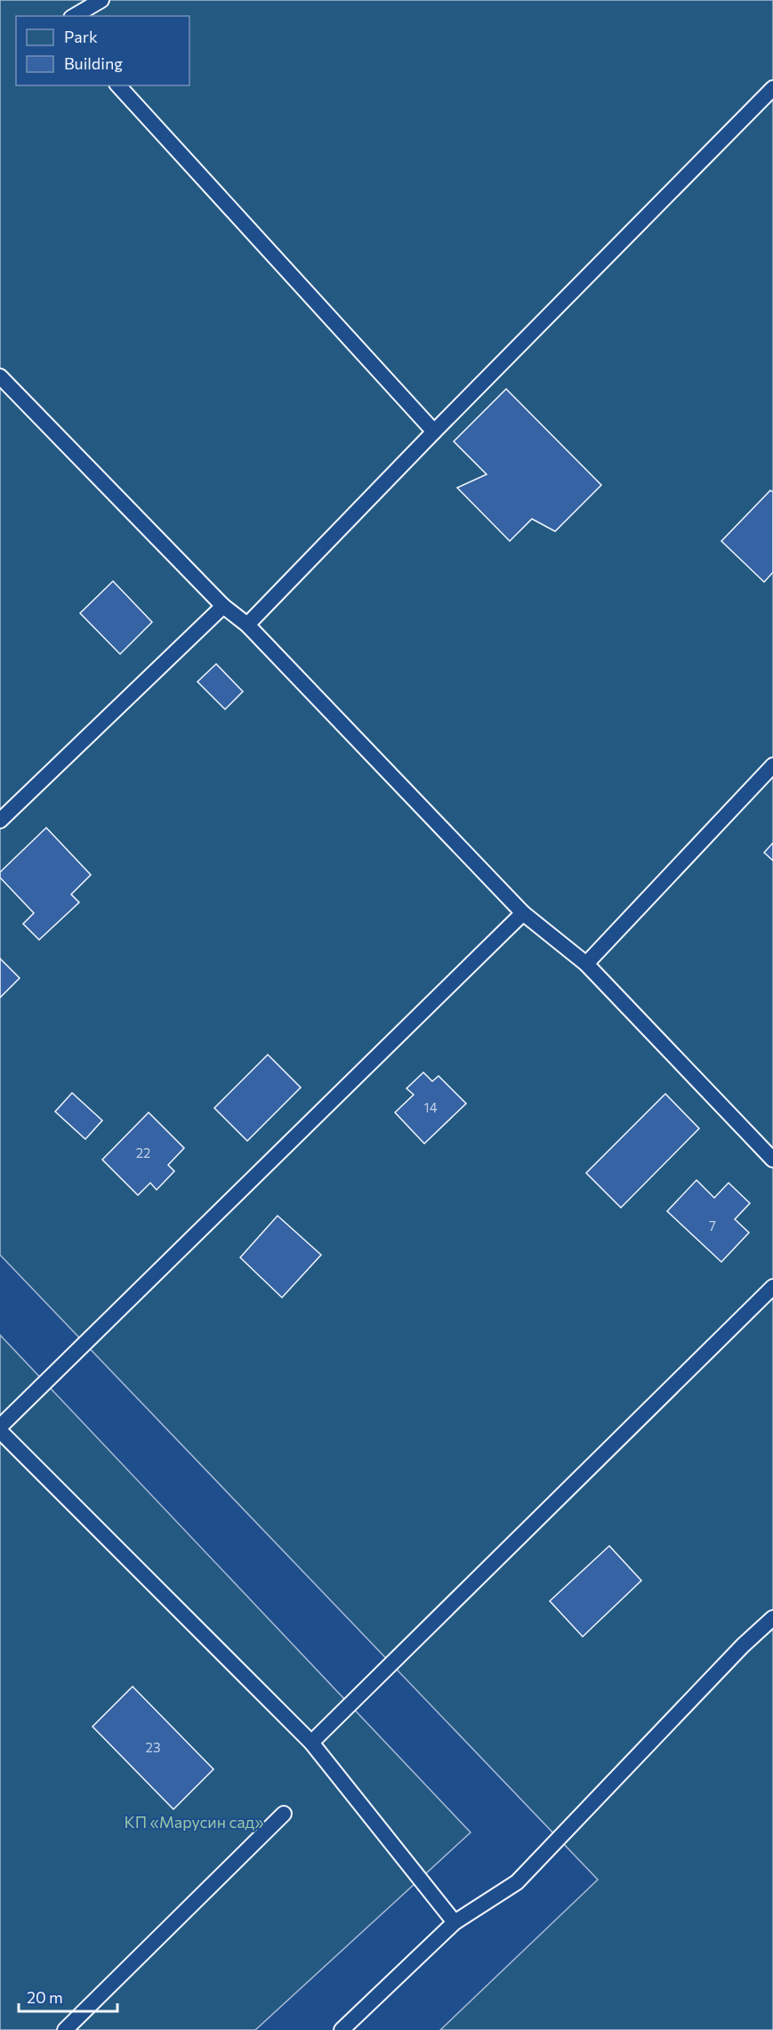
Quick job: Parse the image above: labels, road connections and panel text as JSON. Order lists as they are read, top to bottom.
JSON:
{
  "parks": ["КП «Марусин сад»"],
  "house_numbers": [
    "14",
    "22",
    "7",
    "23"
  ],
  "legend": ["Park", "Building"],
  "scale_bar": "20 m"
}
